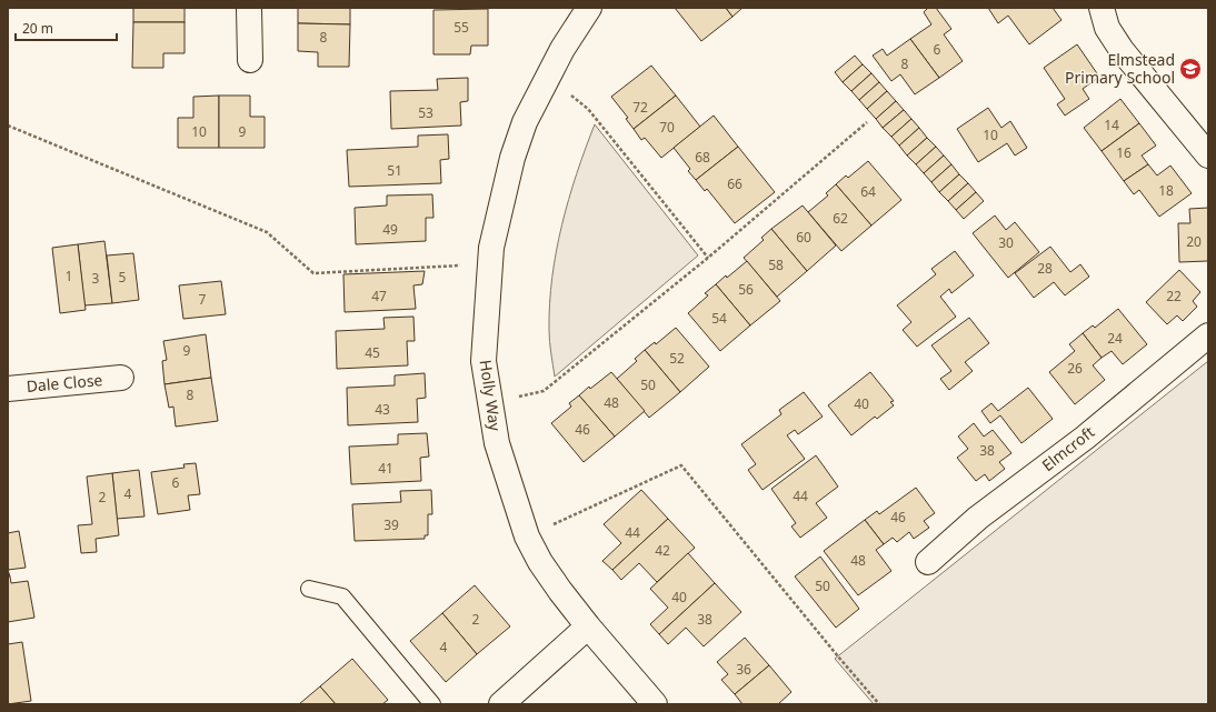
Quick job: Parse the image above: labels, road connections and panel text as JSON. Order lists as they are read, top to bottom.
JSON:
{
  "streets": {
    "street": ["Dale Close", "Holly Way", "Elmcroft"]
  },
  "places": {
    "school or university": ["Elmstead Primary School"]
  },
  "house_numbers": [
    "55",
    "8",
    "6",
    "8",
    "72",
    "53",
    "14",
    "70",
    "10",
    "9",
    "10",
    "16",
    "68",
    "51",
    "66",
    "18",
    "64",
    "62",
    "49",
    "60",
    "20",
    "30",
    "58",
    "28",
    "1",
    "5",
    "3",
    "56",
    "47",
    "22",
    "7",
    "54",
    "24",
    "9",
    "45",
    "52",
    "26",
    "50",
    "8",
    "48",
    "40",
    "43",
    "46",
    "38",
    "41",
    "6",
    "4",
    "44",
    "2",
    "46",
    "39",
    "44",
    "42",
    "48",
    "50",
    "40",
    "2",
    "38",
    "4",
    "36"
  ],
  "scale_bar": "20 m"
}
